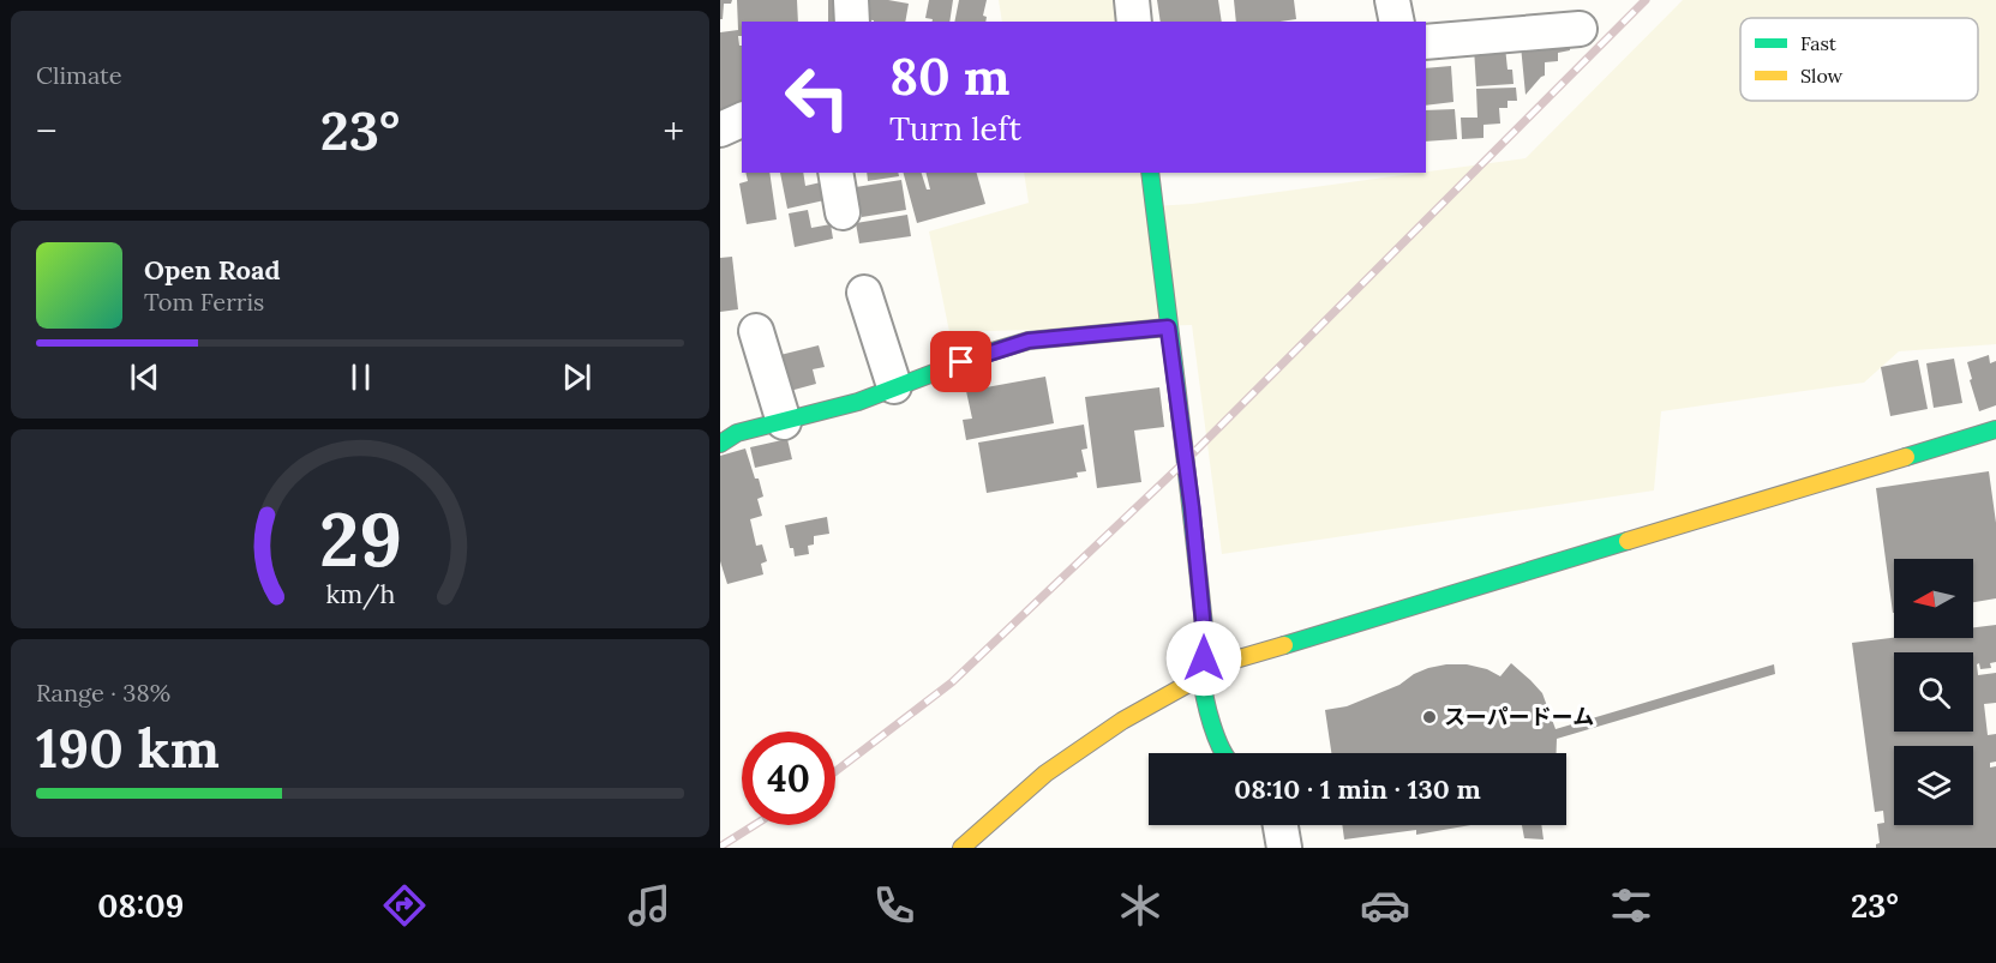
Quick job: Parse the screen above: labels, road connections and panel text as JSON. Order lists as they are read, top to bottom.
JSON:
{
  "places": ["スーパードーム"],
  "legend": ["Fast", "Slow"],
  "north": "left",
  "page": {
    "tile": [
      "Climate",
      ["Range · 38%", "190 km"]
    ],
    "turn": ["80 m", "Turn left"],
    "heat": ["−", "23°", "+"],
    "song": ["Open Road", "Tom Ferris"],
    "limit": "40",
    "trip": "08:10 · 1 min · 130 m",
    "tabs": ["08:09", "23°"],
    "gauge": ["29", "km/h"]
  }
}
